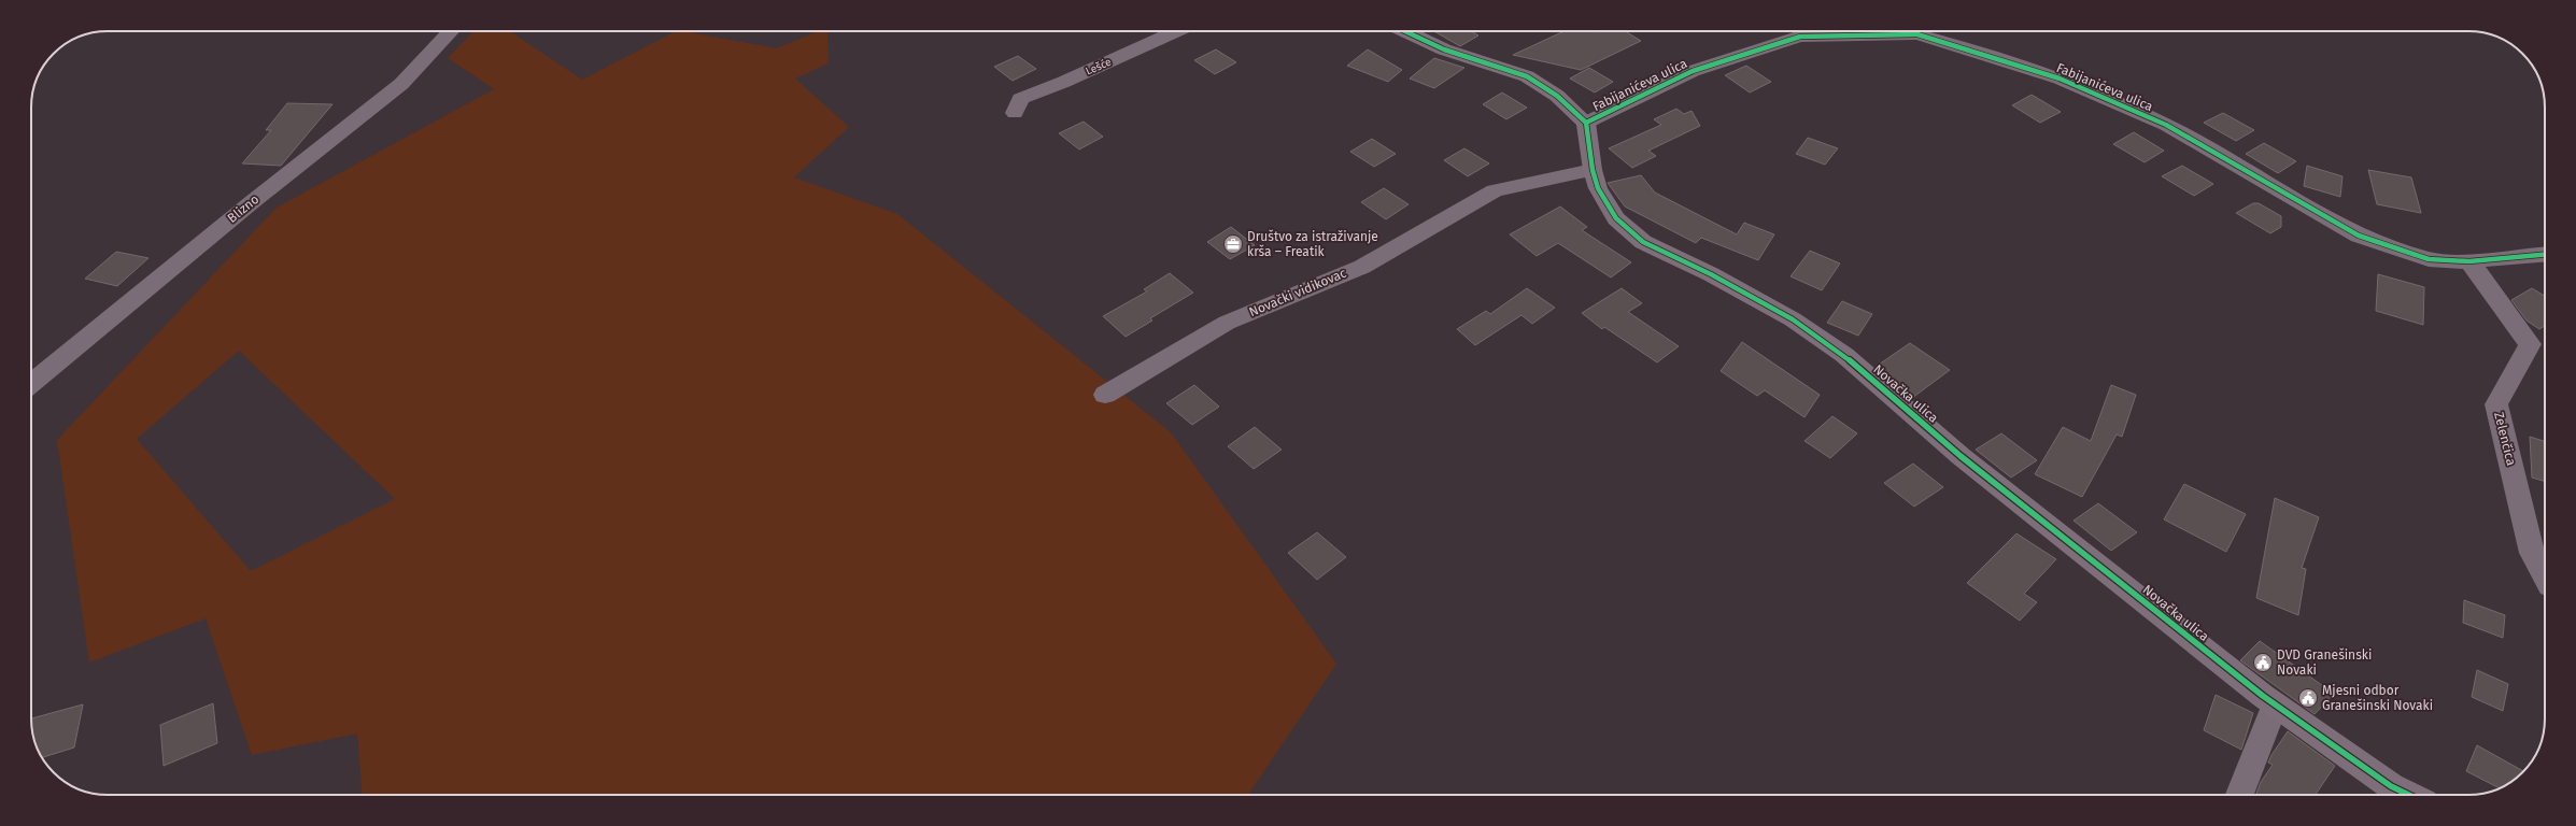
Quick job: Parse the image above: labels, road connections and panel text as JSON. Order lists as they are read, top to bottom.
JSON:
{
  "streets": {
    "street": [
      "Lešće",
      "Fabijanićeva ulica",
      "Blizno",
      "Novački vidikovac",
      "Novačka ulica",
      "Zelenčica"
    ]
  },
  "crossings": [
    ["Fabijanićeva ulica", "Novačka ulica"],
    ["Fabijanićeva ulica", "Zelenčica"],
    ["Novački vidikovac", "Novačka ulica"]
  ],
  "places": {
    "office": ["Društvo za istraživanje krša – Freatik"],
    "public building": ["DVD Granešinski Novaki", "Mjesni odbor Granešinski Novaki"]
  }
}
